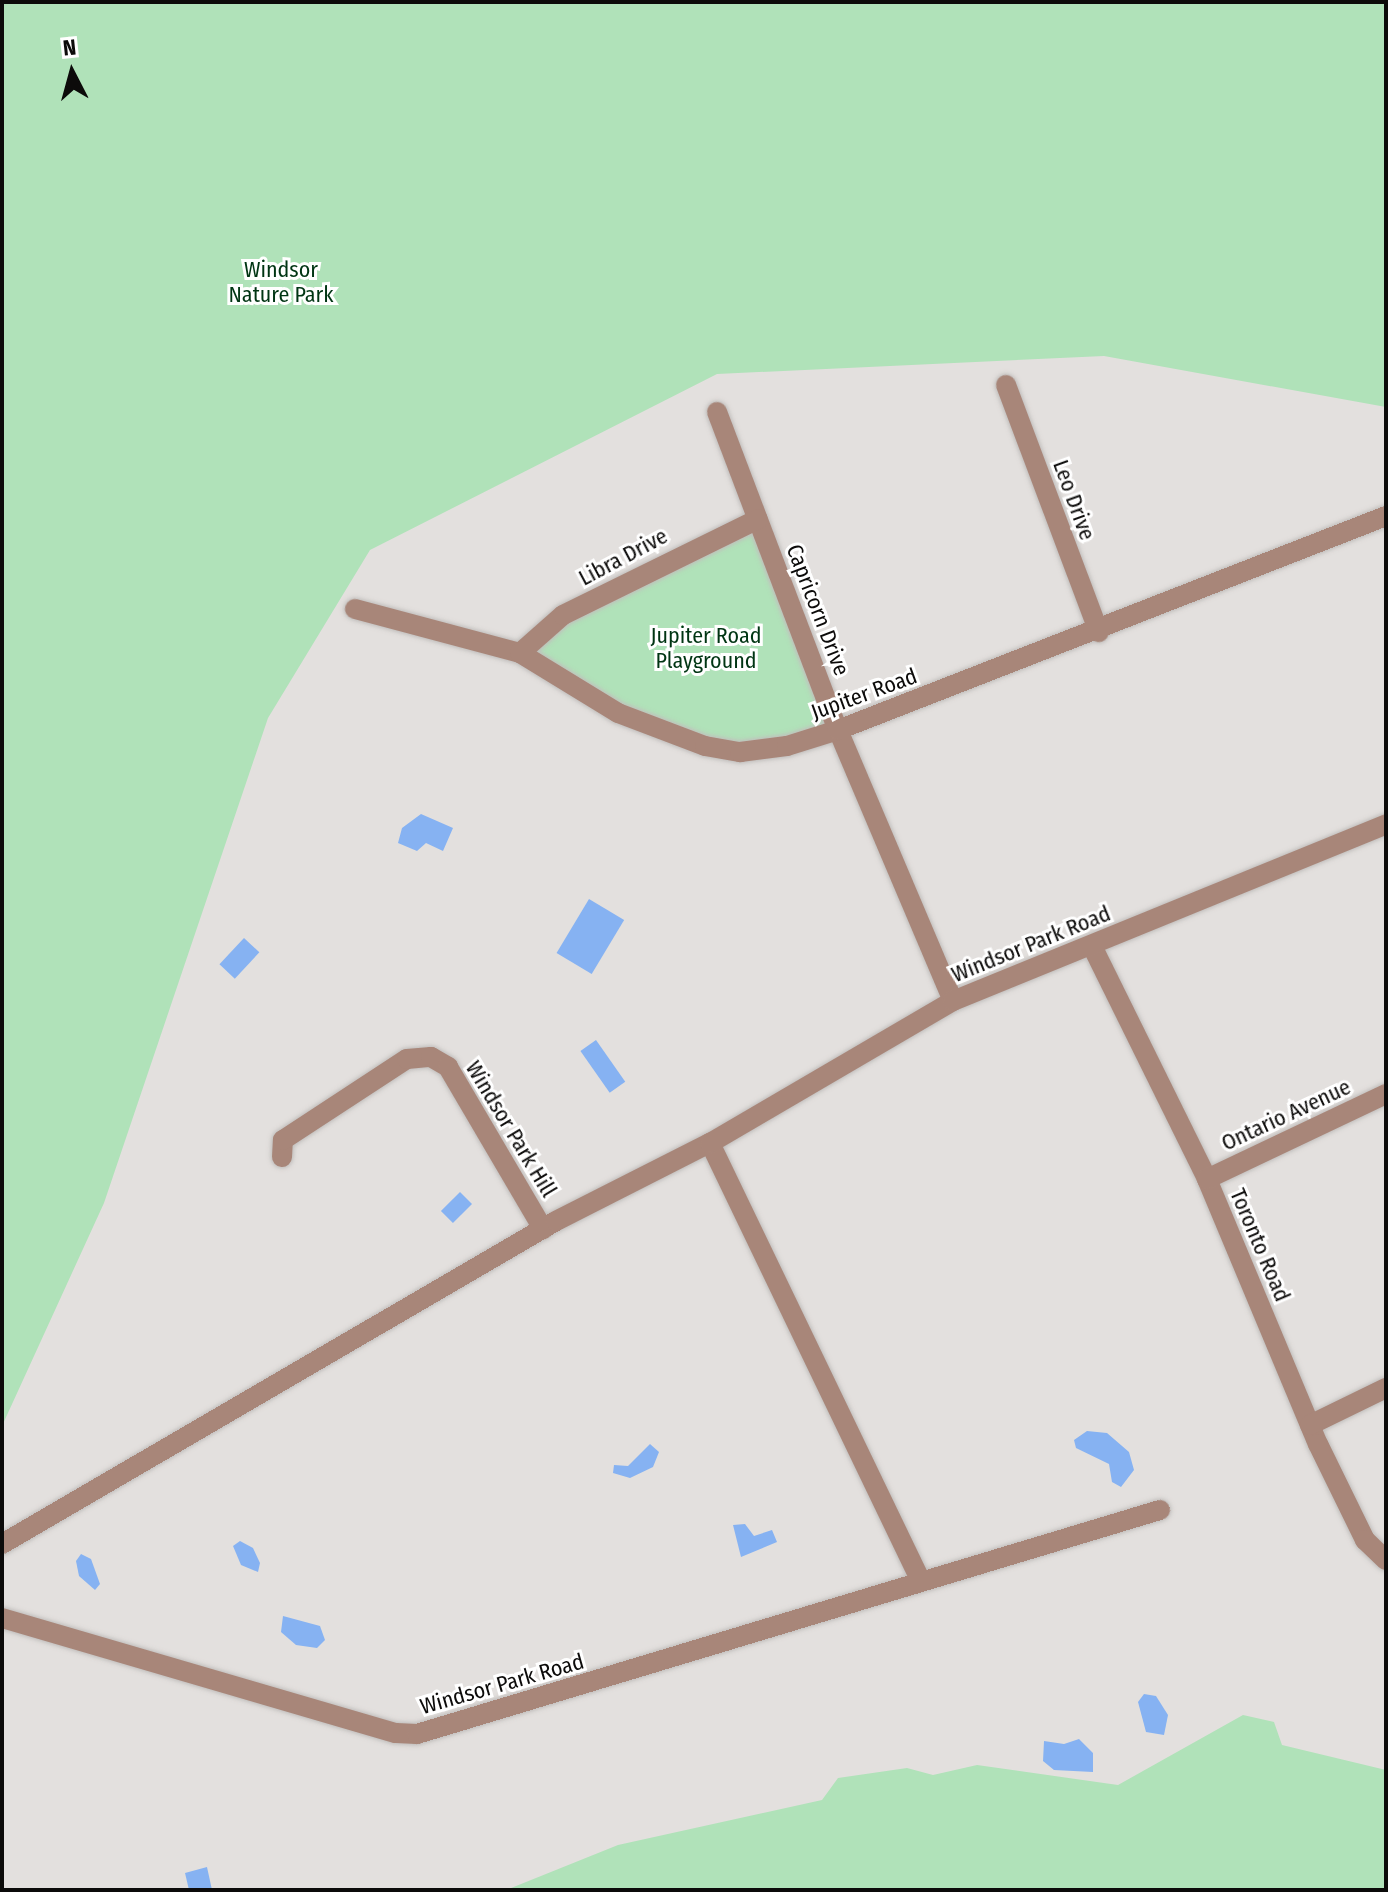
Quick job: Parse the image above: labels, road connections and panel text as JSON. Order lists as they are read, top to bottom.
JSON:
{
  "streets": {
    "street": [
      "Leo Drive",
      "Libra Drive",
      "Capricorn Drive",
      "Jupiter Road",
      "Windsor Park Road",
      "Ontario Avenue",
      "Windsor Park Hill",
      "Toronto Road"
    ]
  },
  "crossings": [
    ["Leo Drive", "Jupiter Road"],
    ["Libra Drive", "Capricorn Drive"],
    ["Libra Drive", "Jupiter Road"],
    ["Capricorn Drive", "Jupiter Road"],
    ["Capricorn Drive", "Windsor Park Road"],
    ["Windsor Park Road", "Windsor Park Hill"],
    ["Windsor Park Road", "Toronto Road"],
    ["Ontario Avenue", "Toronto Road"]
  ],
  "parks": ["Windsor Nature Park", "Jupiter Road Playground"],
  "north": "top"
}
